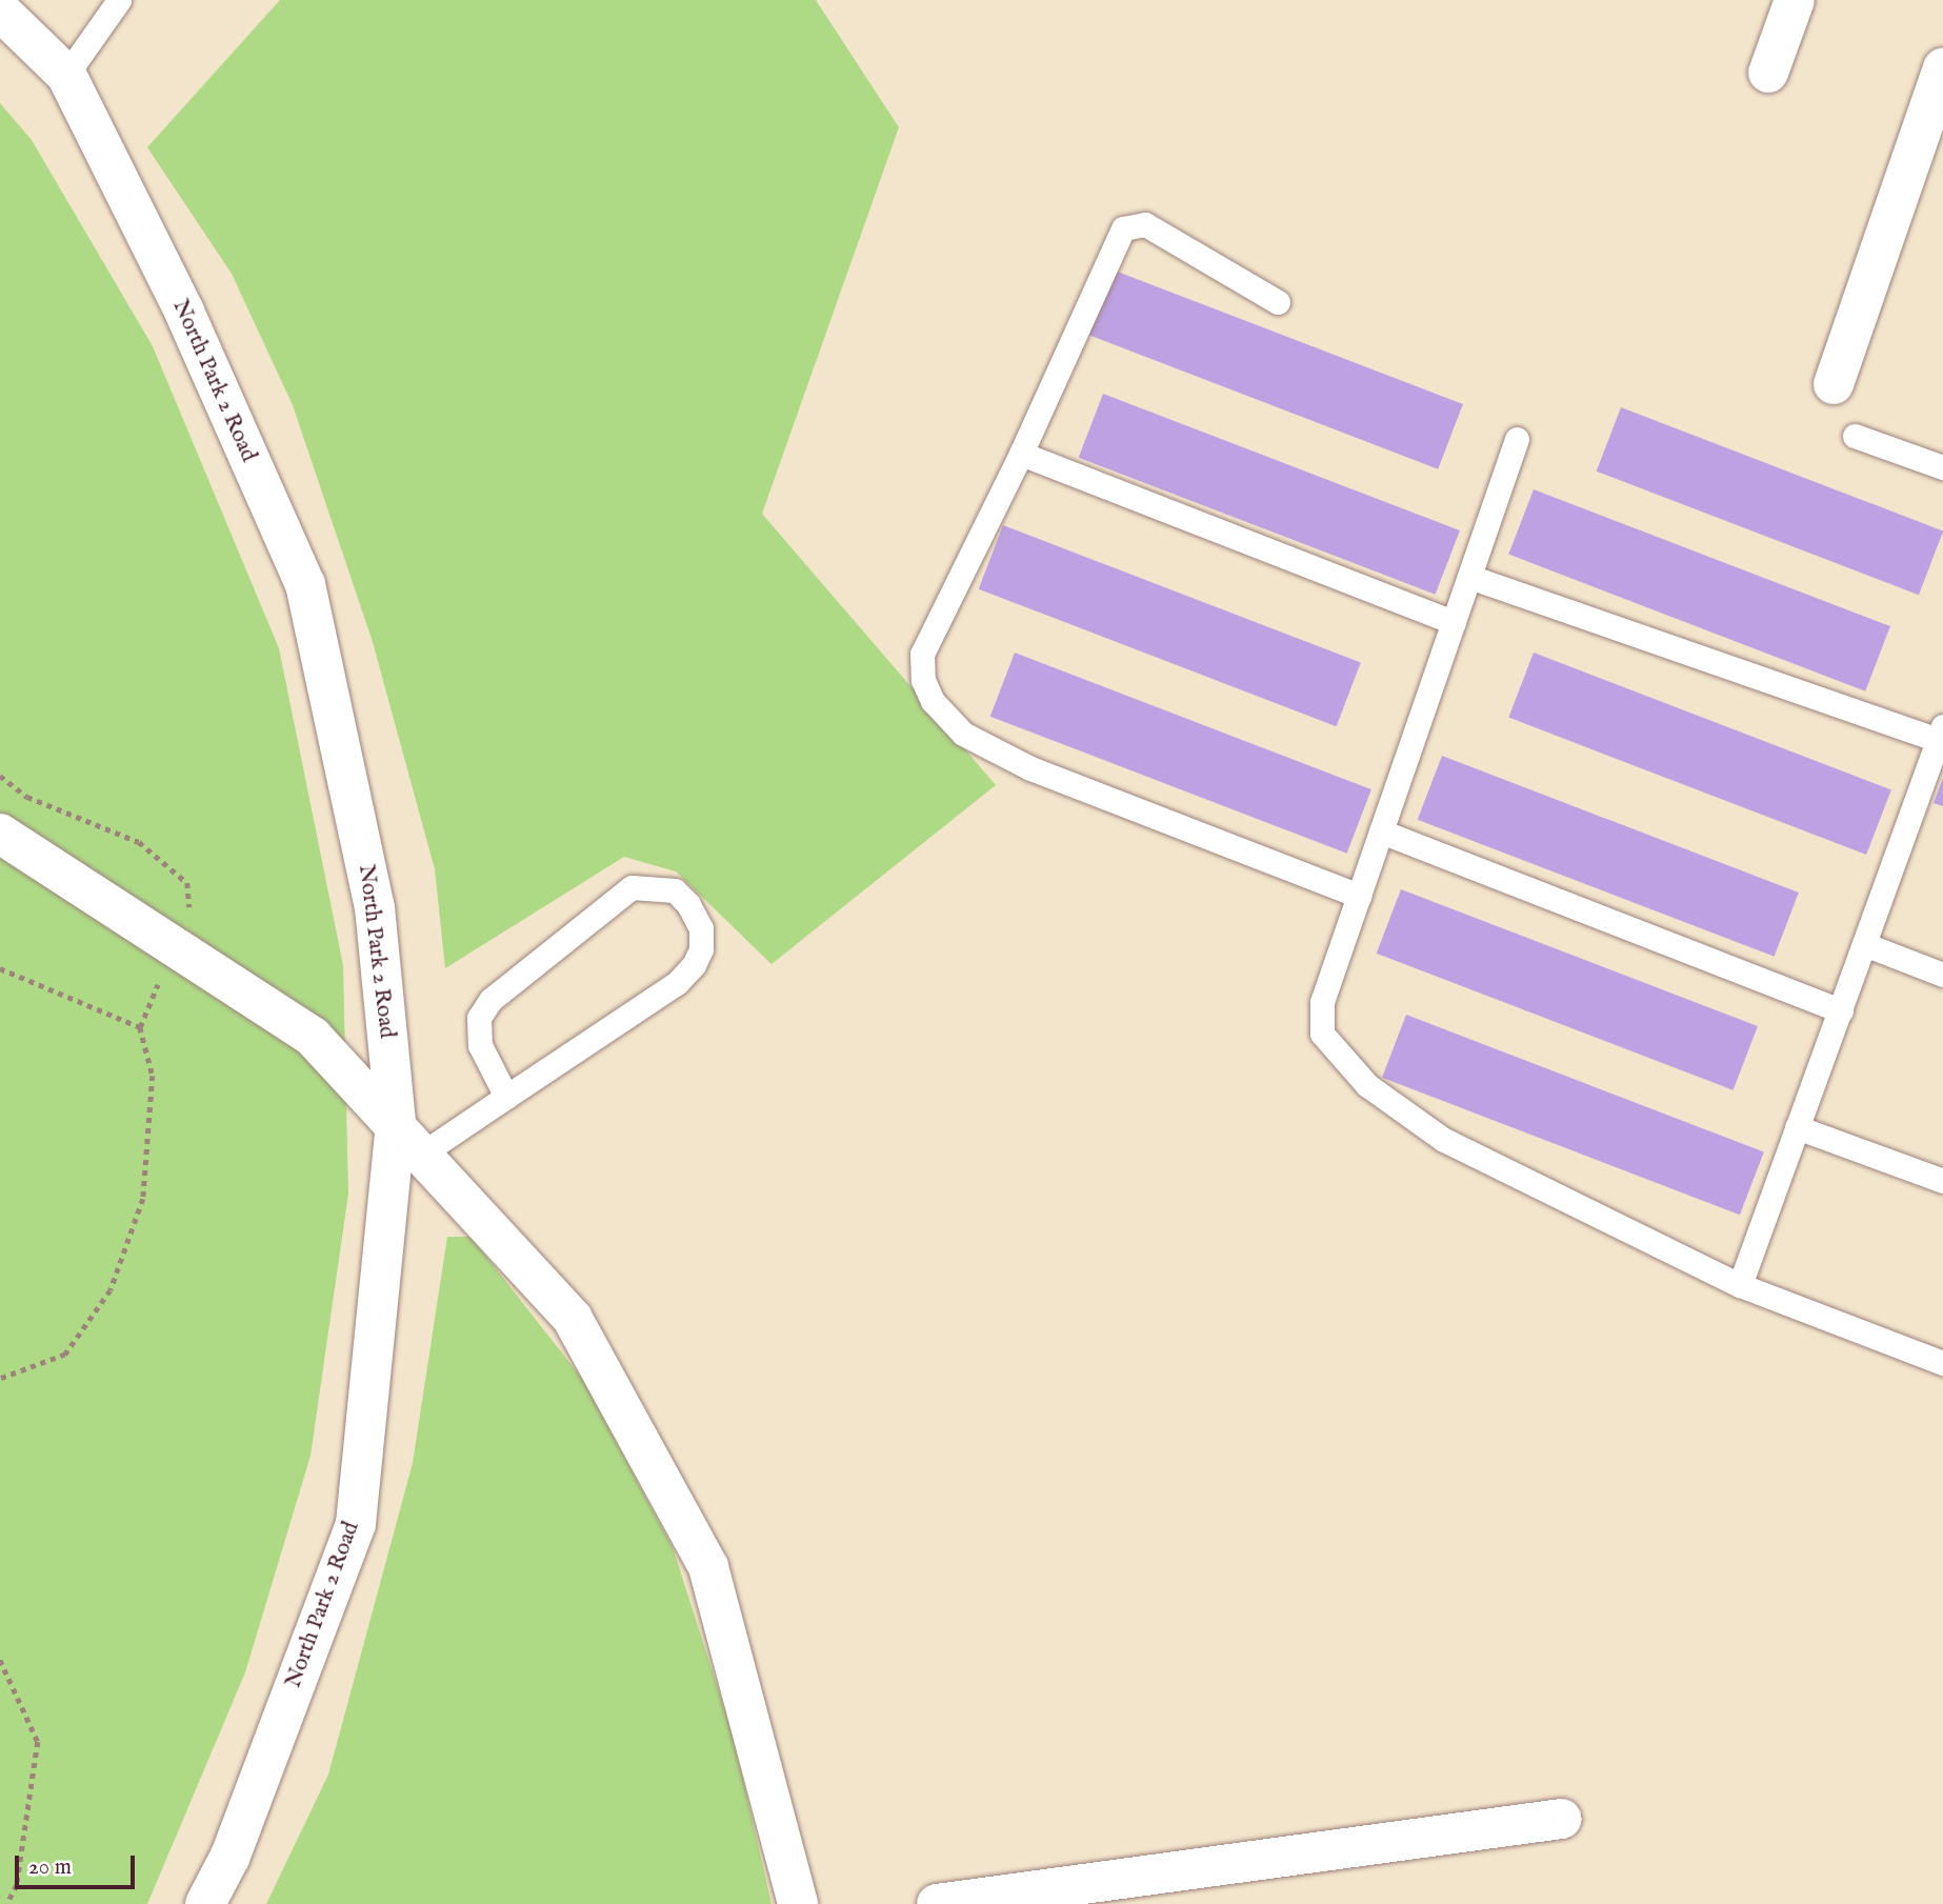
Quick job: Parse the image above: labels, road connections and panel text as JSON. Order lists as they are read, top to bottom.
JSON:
{
  "streets": {
    "street": ["North Park 2 Road"]
  },
  "scale_bar": "20 m"
}
